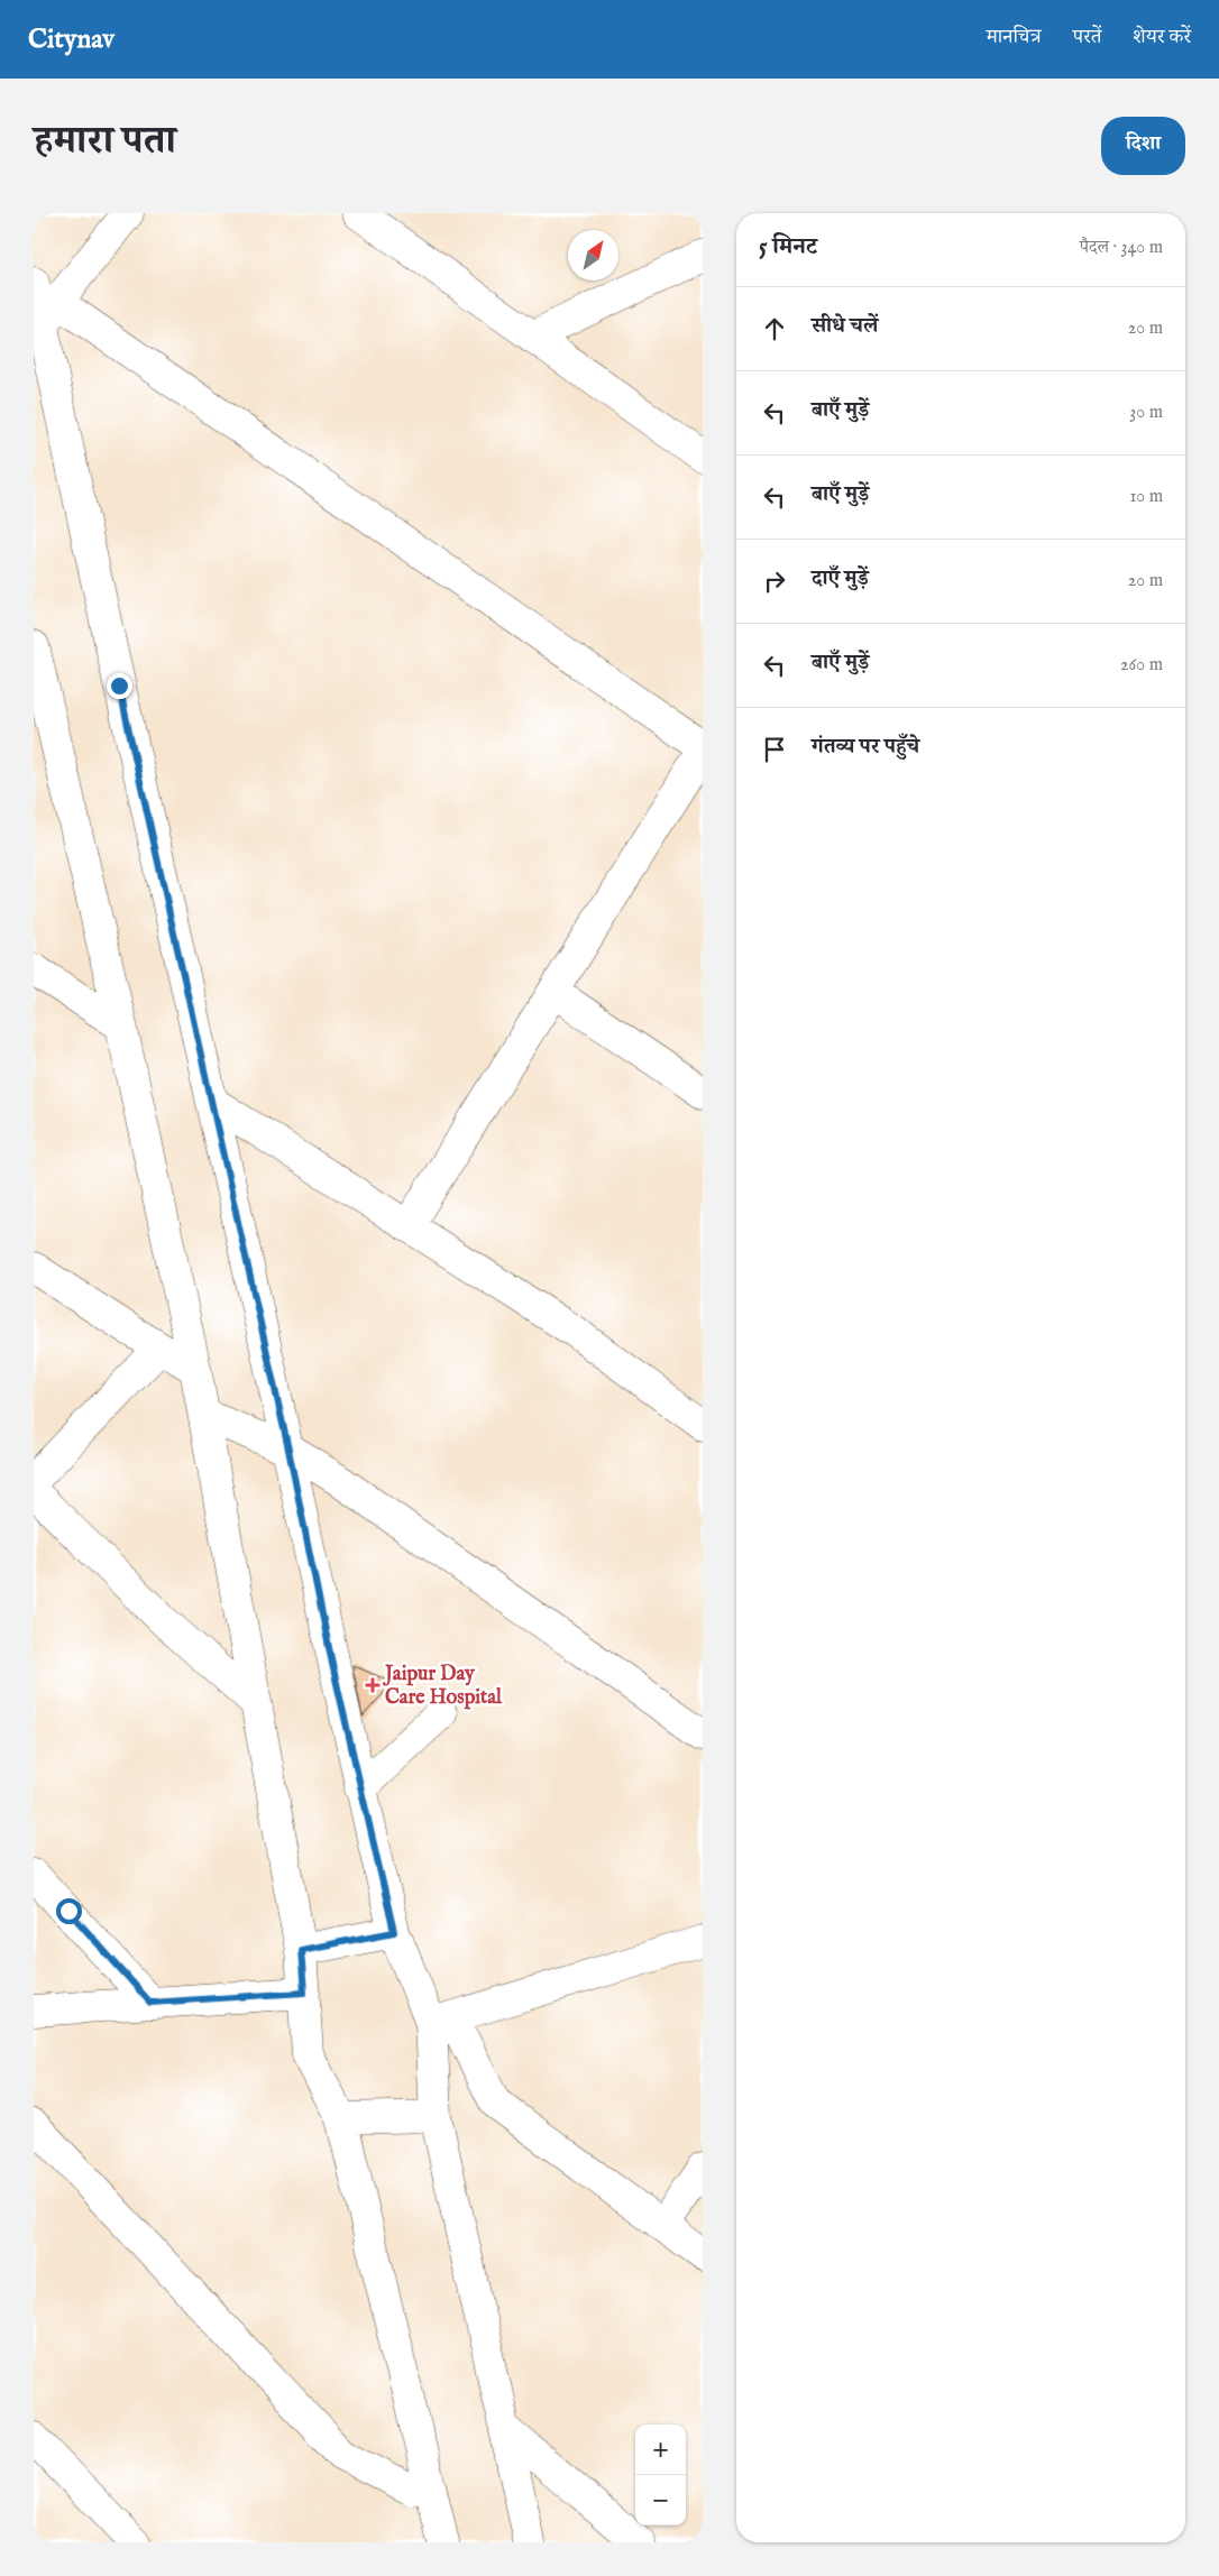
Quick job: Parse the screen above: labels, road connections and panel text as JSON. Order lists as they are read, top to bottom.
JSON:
{
  "places": {
    "health": ["Jaipur Day Care Hospital"]
  },
  "north": "top right",
  "page": {
    "header": "Citynav",
    "nav": ["मानचित्र", "परतें", "शेयर करें"],
    "title": "हमारा पता",
    "buttons": "दिशा",
    "heading": ["5 मिनट", "पैदल · 340 m"],
    "list": [
      ["सीधे चलें", "20 m"],
      ["बाएँ मुड़ें", "30 m"],
      ["बाएँ मुड़ें", "10 m"],
      ["दाएँ मुड़ें", "20 m"],
      ["बाएँ मुड़ें", "260 m"],
      "गंतव्य पर पहुँचे"
    ],
    "map_buttons": ["+", "−"]
  }
}
